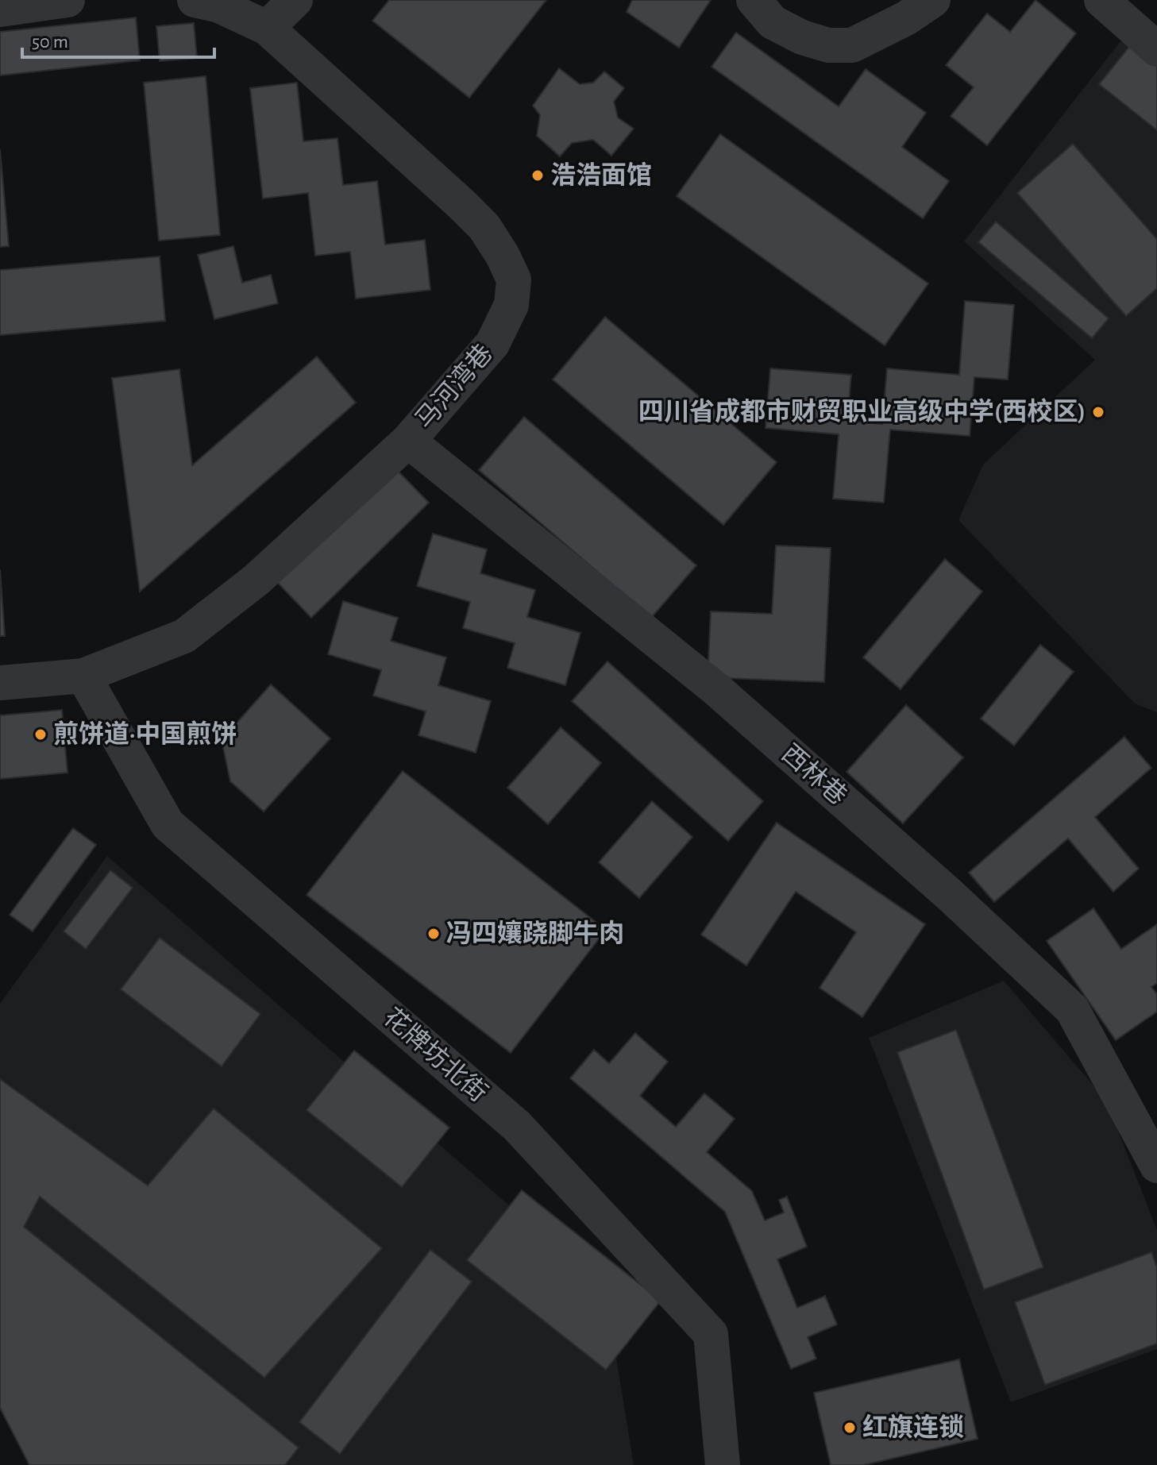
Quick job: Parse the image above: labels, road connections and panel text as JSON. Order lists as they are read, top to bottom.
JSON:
{
  "streets": {
    "street": ["马河湾巷", "西林巷", "花牌坊北街"]
  },
  "crossings": [
    ["马河湾巷", "西林巷"],
    ["马河湾巷", "花牌坊北街"]
  ],
  "places": [
    "浩浩面馆",
    "四川省成都市财贸职业高级中学(西校区)",
    "煎饼道·中国煎饼",
    "冯四孃跷脚牛肉",
    "红旗连锁"
  ],
  "scale_bar": "50 m"
}
